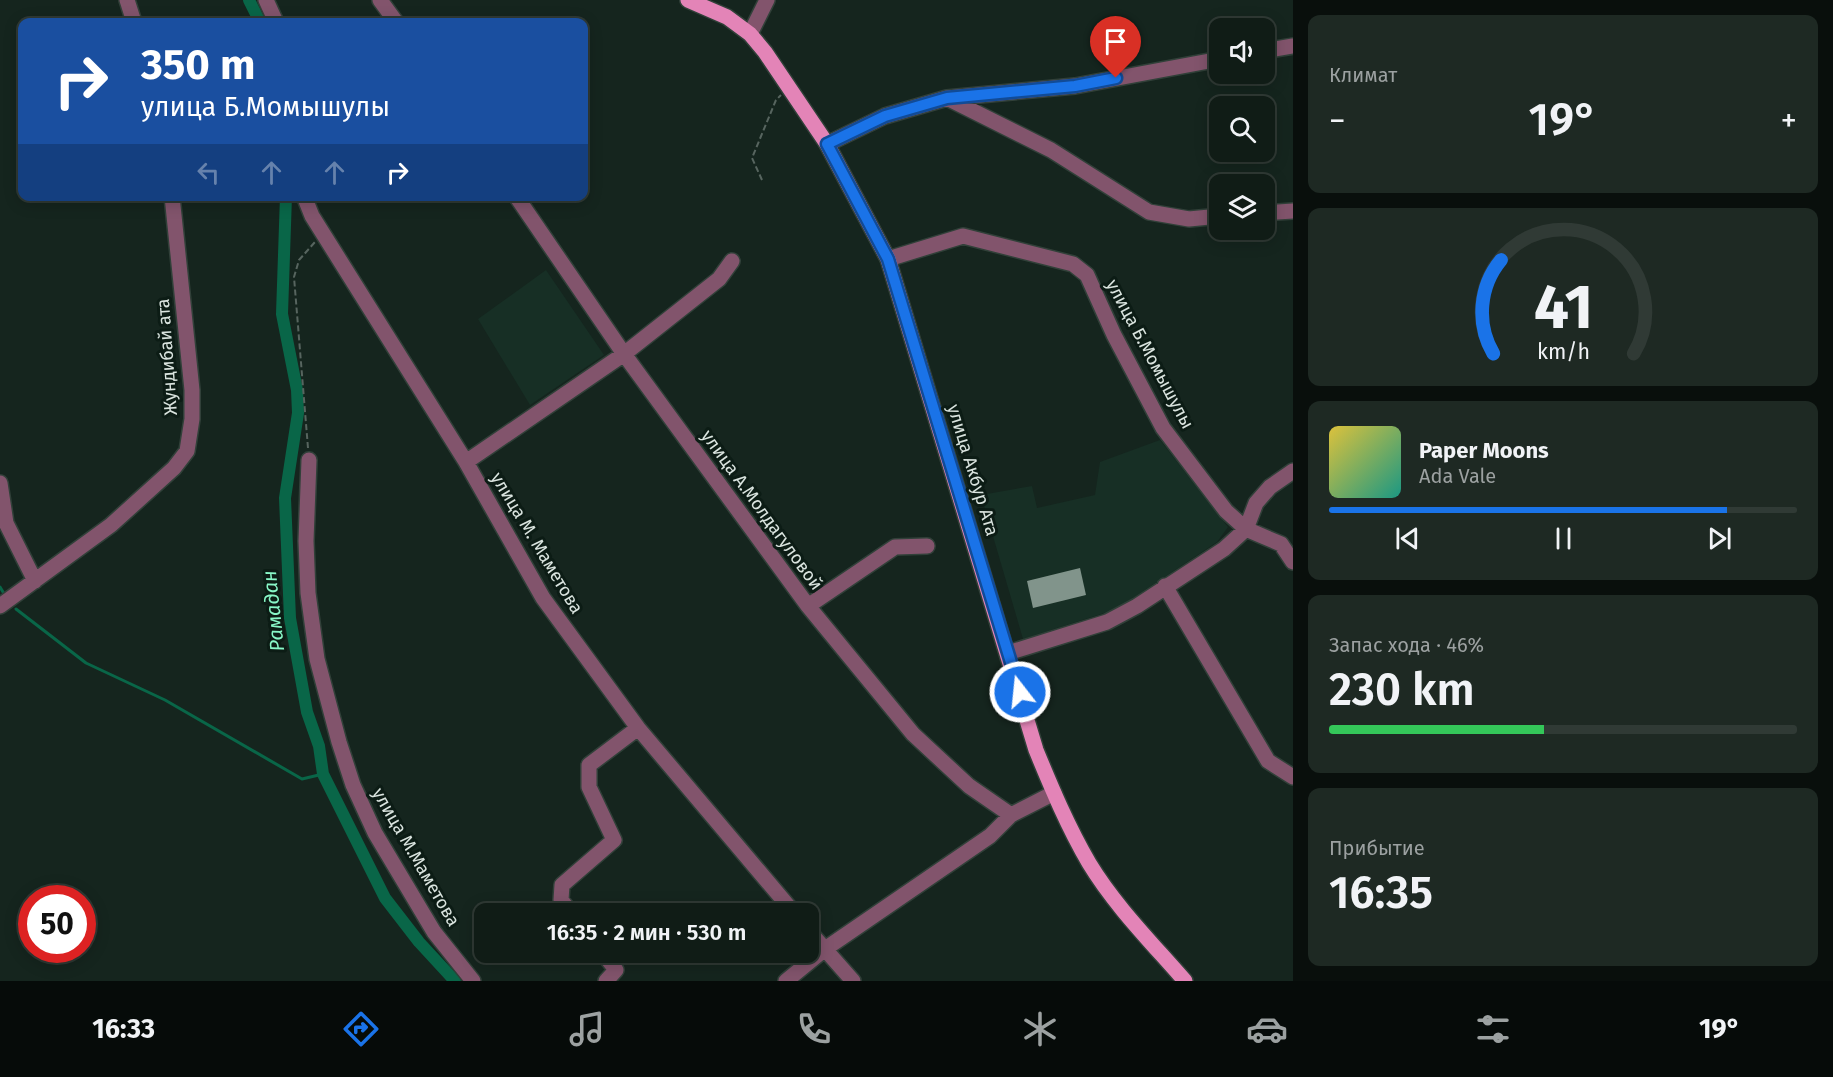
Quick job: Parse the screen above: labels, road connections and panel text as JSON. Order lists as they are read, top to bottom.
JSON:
{
  "streets": {
    "main road": ["улица Акбур Ата"],
    "street": [
      "улица Б.Момышулы",
      "Жундибай ата",
      "улица А.Молдагуловой",
      "улица М. Маметова",
      "улица М.Маметова"
    ]
  },
  "crossings": [
    ["улица Б.Момышулы", "улица Акбур Ата"]
  ],
  "water": ["Рамадан"],
  "page": {
    "tile": [
      "Климат",
      ["Запас хода · 46%", "230 km"],
      ["Прибытие", "16:35"]
    ],
    "turn": ["350 m", "улица Б.Момышулы"],
    "heat": ["−", "19°", "+"],
    "song": ["Paper Moons", "Ada Vale"],
    "limit": "50",
    "trip": "16:35 · 2 мин · 530 m",
    "tabs": ["16:33", "19°"],
    "gauge": ["41", "km/h"]
  }
}
